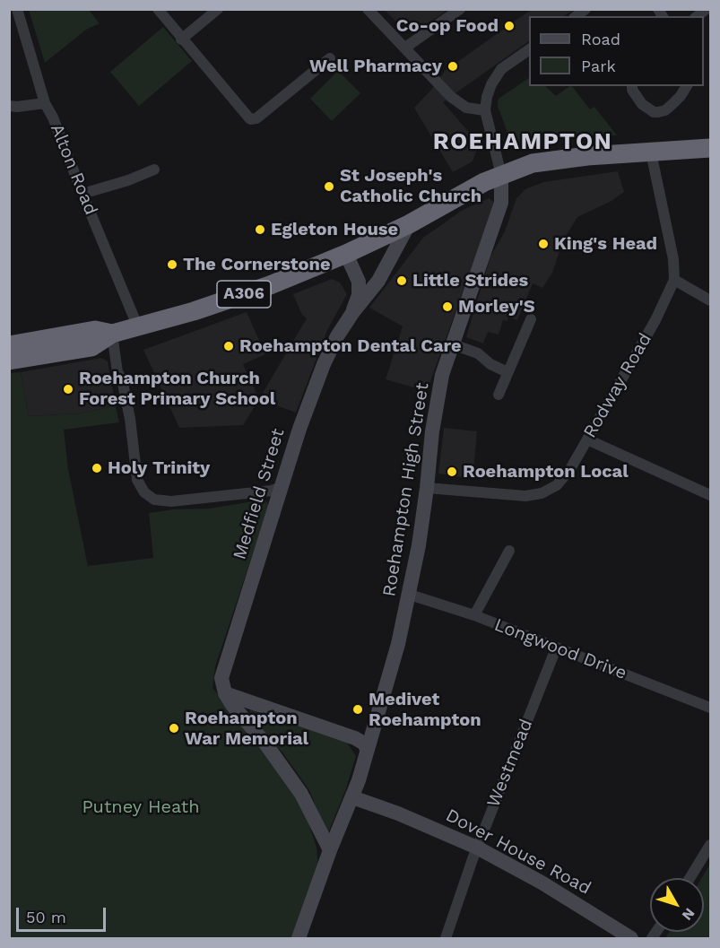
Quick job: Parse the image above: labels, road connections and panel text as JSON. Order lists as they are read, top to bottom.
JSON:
{
  "streets": {
    "highway": ["A306"],
    "street": [
      "Alton Road",
      "Rodway Road",
      "Roehampton High Street",
      "Medfield Street",
      "Longwood Drive",
      "Westmead",
      "Dover House Road"
    ]
  },
  "crossings": [
    ["Alton Road", "A306"],
    ["A306", "Rodway Road"],
    ["A306", "Roehampton High Street"],
    ["A306", "Medfield Street"],
    ["Rodway Road", "Roehampton High Street"],
    ["Roehampton High Street", "Longwood Drive"],
    ["Longwood Drive", "Westmead"],
    ["Westmead", "Dover House Road"]
  ],
  "districts": ["ROEHAMPTON"],
  "parks": ["Putney Heath"],
  "places": [
    "Co-op Food",
    "Well Pharmacy",
    "St Joseph's Catholic Church",
    "Egleton House",
    "King's Head",
    "The Cornerstone",
    "Little Strides",
    "Morley'S",
    "Roehampton Dental Care",
    "Roehampton Church Forest Primary School",
    "Holy Trinity",
    "Roehampton Local",
    "Medivet Roehampton",
    "Roehampton War Memorial"
  ],
  "legend": ["Road", "Park"],
  "scale_bar": "50 m",
  "north": "bottom right"
}
